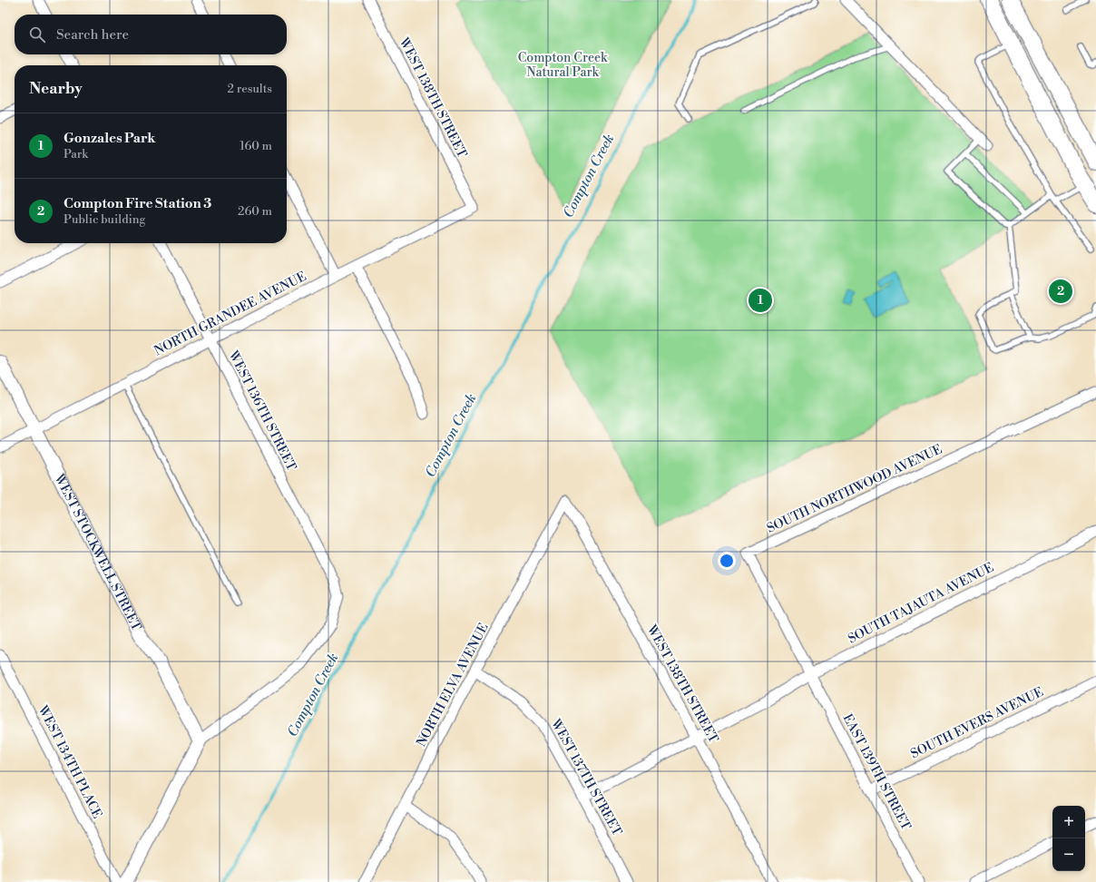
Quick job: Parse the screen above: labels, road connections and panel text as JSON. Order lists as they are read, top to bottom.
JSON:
{
  "streets": {
    "street": [
      "WEST 138TH STREET",
      "NORTH GRANDEE AVENUE",
      "WEST 136TH STREET",
      "SOUTH NORTHWOOD AVENUE",
      "WEST STOCKWELL STREET",
      "SOUTH TAJAUTA AVENUE",
      "NORTH ELVA AVENUE",
      "SOUTH EVERS AVENUE",
      "WEST 134TH PLACE",
      "EAST 139TH STREET",
      "WEST 137TH STREET"
    ]
  },
  "crossings": [
    ["WEST 138TH STREET", "NORTH GRANDEE AVENUE"],
    ["WEST 138TH STREET", "SOUTH TAJAUTA AVENUE"],
    ["WEST 138TH STREET", "NORTH ELVA AVENUE"],
    ["NORTH GRANDEE AVENUE", "WEST 136TH STREET"],
    ["NORTH GRANDEE AVENUE", "WEST STOCKWELL STREET"],
    ["WEST 136TH STREET", "WEST STOCKWELL STREET"],
    ["SOUTH NORTHWOOD AVENUE", "SOUTH TAJAUTA AVENUE"],
    ["SOUTH NORTHWOOD AVENUE", "EAST 139TH STREET"],
    ["SOUTH TAJAUTA AVENUE", "EAST 139TH STREET"],
    ["SOUTH TAJAUTA AVENUE", "WEST 137TH STREET"],
    ["NORTH ELVA AVENUE", "WEST 137TH STREET"],
    ["SOUTH EVERS AVENUE", "EAST 139TH STREET"]
  ],
  "water": ["Compton Creek"],
  "parks": ["Compton Creek Natural Park"],
  "page": {
    "search": "Search here",
    "heading": ["Nearby", "2 results"],
    "list": [
      {
        "mark": "1",
        "name": "Gonzales Park",
        "note": "Park",
        "value": "160 m"
      },
      {
        "mark": "2",
        "name": "Compton Fire Station 3",
        "note": "Public building",
        "value": "260 m"
      }
    ],
    "pins": ["2", "1"],
    "map_buttons": ["+", "−"]
  }
}
